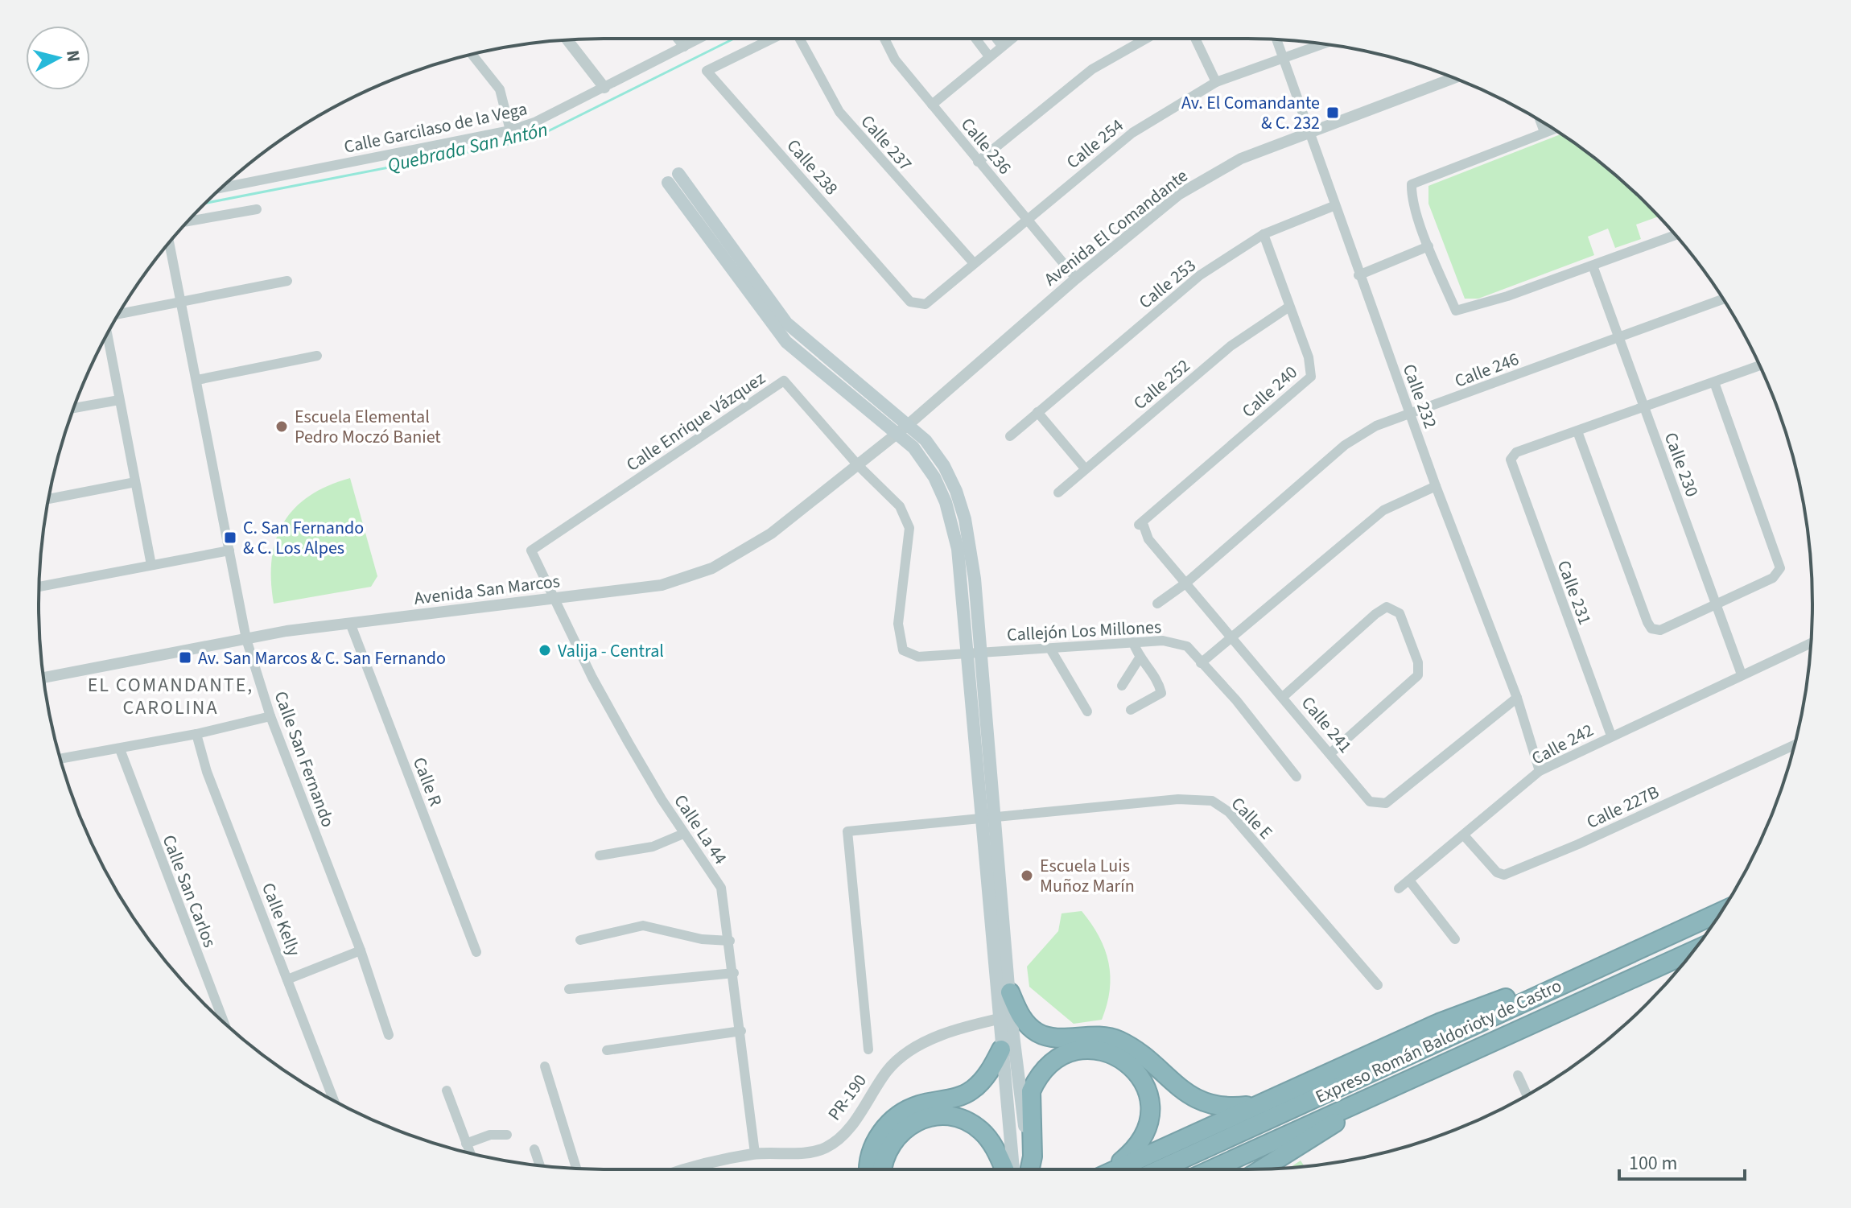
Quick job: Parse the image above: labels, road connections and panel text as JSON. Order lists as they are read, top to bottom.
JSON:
{
  "streets": {
    "highway": ["Expreso Román Baldorioty de Castro"],
    "street": [
      "Calle Garcilaso de la Vega",
      "Calle 237",
      "Calle 254",
      "Calle 236",
      "Calle 238",
      "Avenida El Comandante",
      "Calle 253",
      "Calle 246",
      "Calle 252",
      "Calle 240",
      "Calle 232",
      "Calle Enrique Vázquez",
      "Calle 230",
      "Avenida San Marcos",
      "Calle 231",
      "Callejón Los Millones",
      "Calle 241",
      "Calle 242",
      "Calle San Fernando",
      "Calle R",
      "Calle 227B",
      "Calle E",
      "Calle La 44",
      "Calle San Carlos",
      "Calle Kelly",
      "PR-190"
    ]
  },
  "crossings": [
    ["Calle 237", "Calle 254"],
    ["Calle 254", "Calle 236"],
    ["Calle 254", "Calle 238"],
    ["Calle 254", "Calle 232"],
    ["Calle 236", "Avenida El Comandante"],
    ["Avenida El Comandante", "Calle 232"],
    ["Avenida El Comandante", "Avenida San Marcos"],
    ["Calle 253", "Calle 240"],
    ["Calle 253", "Calle 232"],
    ["Calle 246", "Calle 232"],
    ["Calle 246", "Calle 230"],
    ["Calle 246", "Calle 241"],
    ["Calle 252", "Calle 240"],
    ["Calle 240", "Calle 241"],
    ["Calle 232", "Calle 241"],
    ["Calle 232", "Calle 242"],
    ["Calle Enrique Vázquez", "Avenida San Marcos"],
    ["Calle Enrique Vázquez", "Callejón Los Millones"],
    ["Calle Enrique Vázquez", "Calle La 44"],
    ["Calle 230", "Calle 242"],
    ["Avenida San Marcos", "Calle San Fernando"],
    ["Avenida San Marcos", "Calle R"],
    ["Avenida San Marcos", "Calle La 44"],
    ["Calle 231", "Calle 242"],
    ["Calle 242", "Calle 227B"],
    ["Calle La 44", "PR-190"]
  ],
  "districts": ["EL COMANDANTE, CAROLINA"],
  "water": ["Quebrada San Antón"],
  "places": {
    "transit": ["Av. El Comandante & C. 232", "C. San Fernando & C. Los Alpes", "Av. San Marcos & C. San Fernando"],
    "other": ["Escuela Elemental Pedro Moczó Baniet", "Valija - Central", "Escuela Luis Muñoz Marín"]
  },
  "scale_bar": "100 m",
  "north": "right"
}
